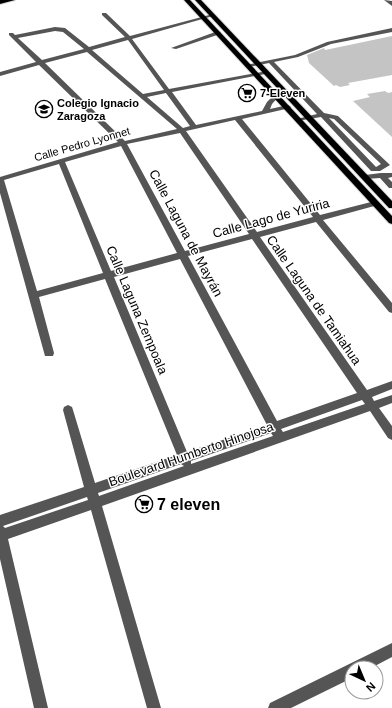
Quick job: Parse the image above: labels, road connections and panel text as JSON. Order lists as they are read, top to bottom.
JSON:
{
  "streets": {
    "street": [
      "Calle Pedro Lyonnet",
      "Calle Lago de Yuriria",
      "Calle Laguna de Mayrán",
      "Calle Laguna de Tamiahua",
      "Calle Laguna Zempoala",
      "Boulevard Humberto Hinojosa"
    ]
  },
  "crossings": [
    ["Calle Pedro Lyonnet", "Calle Laguna de Mayrán"],
    ["Calle Pedro Lyonnet", "Calle Laguna de Tamiahua"],
    ["Calle Pedro Lyonnet", "Calle Laguna Zempoala"],
    ["Calle Lago de Yuriria", "Calle Laguna de Mayrán"],
    ["Calle Lago de Yuriria", "Calle Laguna de Tamiahua"],
    ["Calle Lago de Yuriria", "Calle Laguna Zempoala"],
    ["Calle Laguna de Mayrán", "Calle Laguna de Tamiahua"],
    ["Calle Laguna de Mayrán", "Boulevard Humberto Hinojosa"],
    ["Calle Laguna de Tamiahua", "Boulevard Humberto Hinojosa"],
    ["Calle Laguna Zempoala", "Boulevard Humberto Hinojosa"]
  ],
  "places": {
    "supermarket": ["7-Eleven", "7 eleven"],
    "school or university": ["Colegio Ignacio Zaragoza"]
  },
  "north": "bottom right"
}
